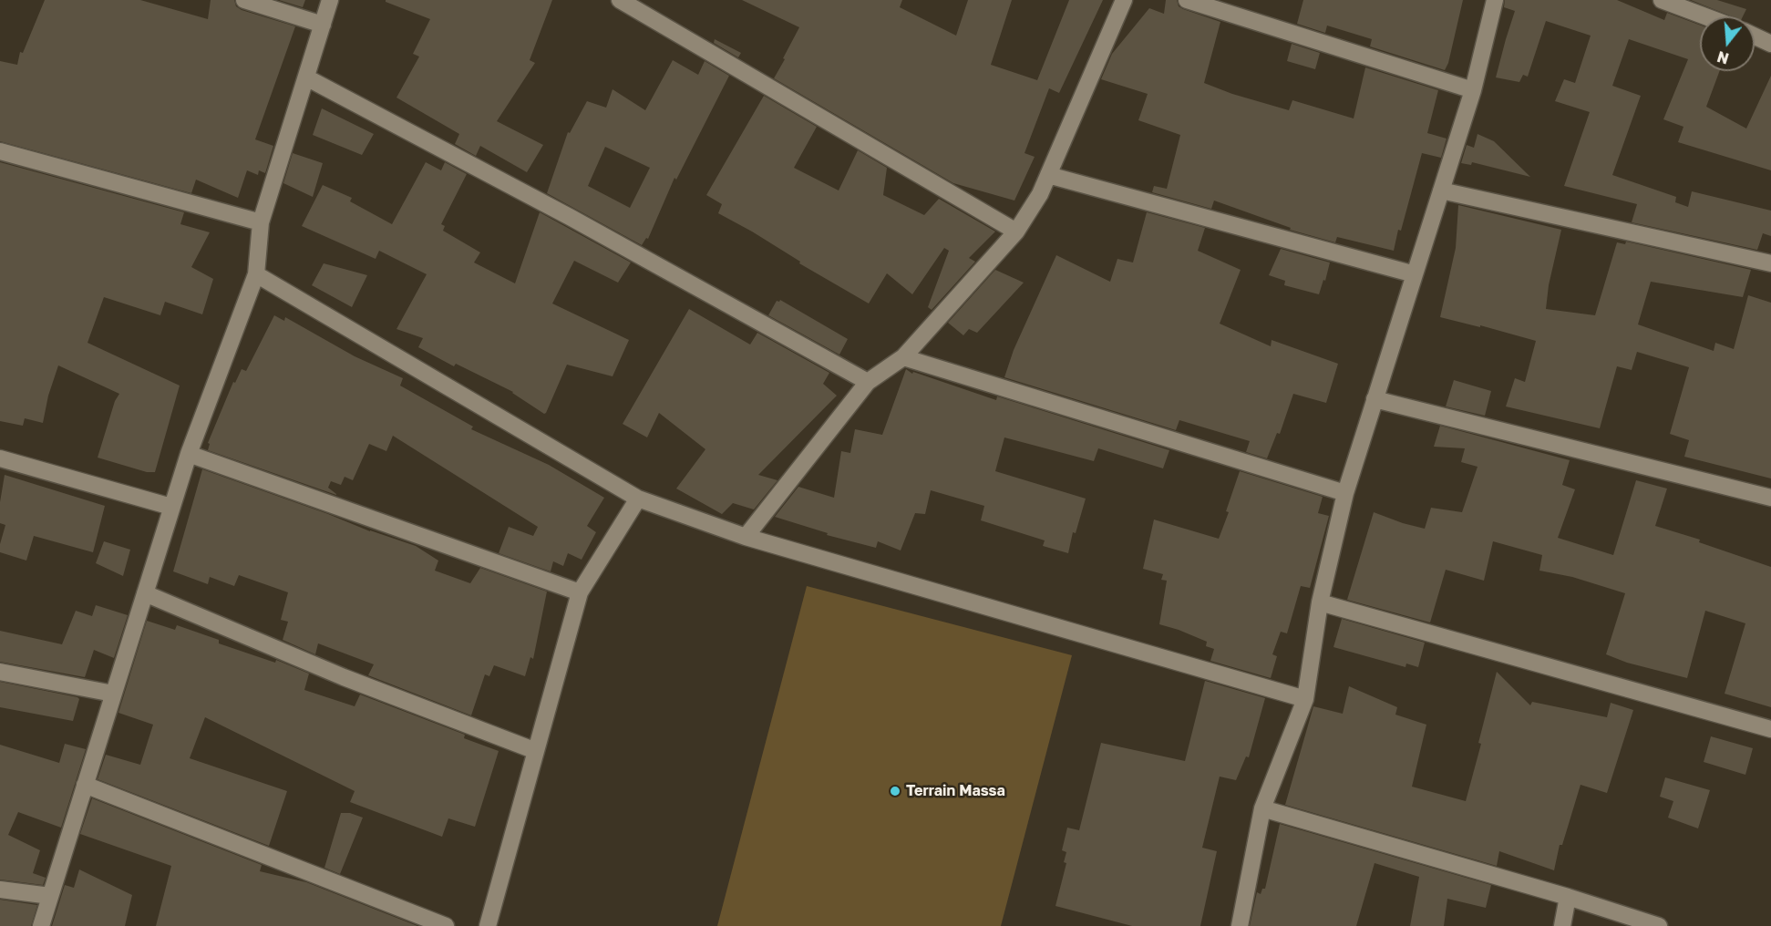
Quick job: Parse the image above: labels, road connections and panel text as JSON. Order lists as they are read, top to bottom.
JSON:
{
  "places": ["Terrain Massa"],
  "north": "bottom"
}
